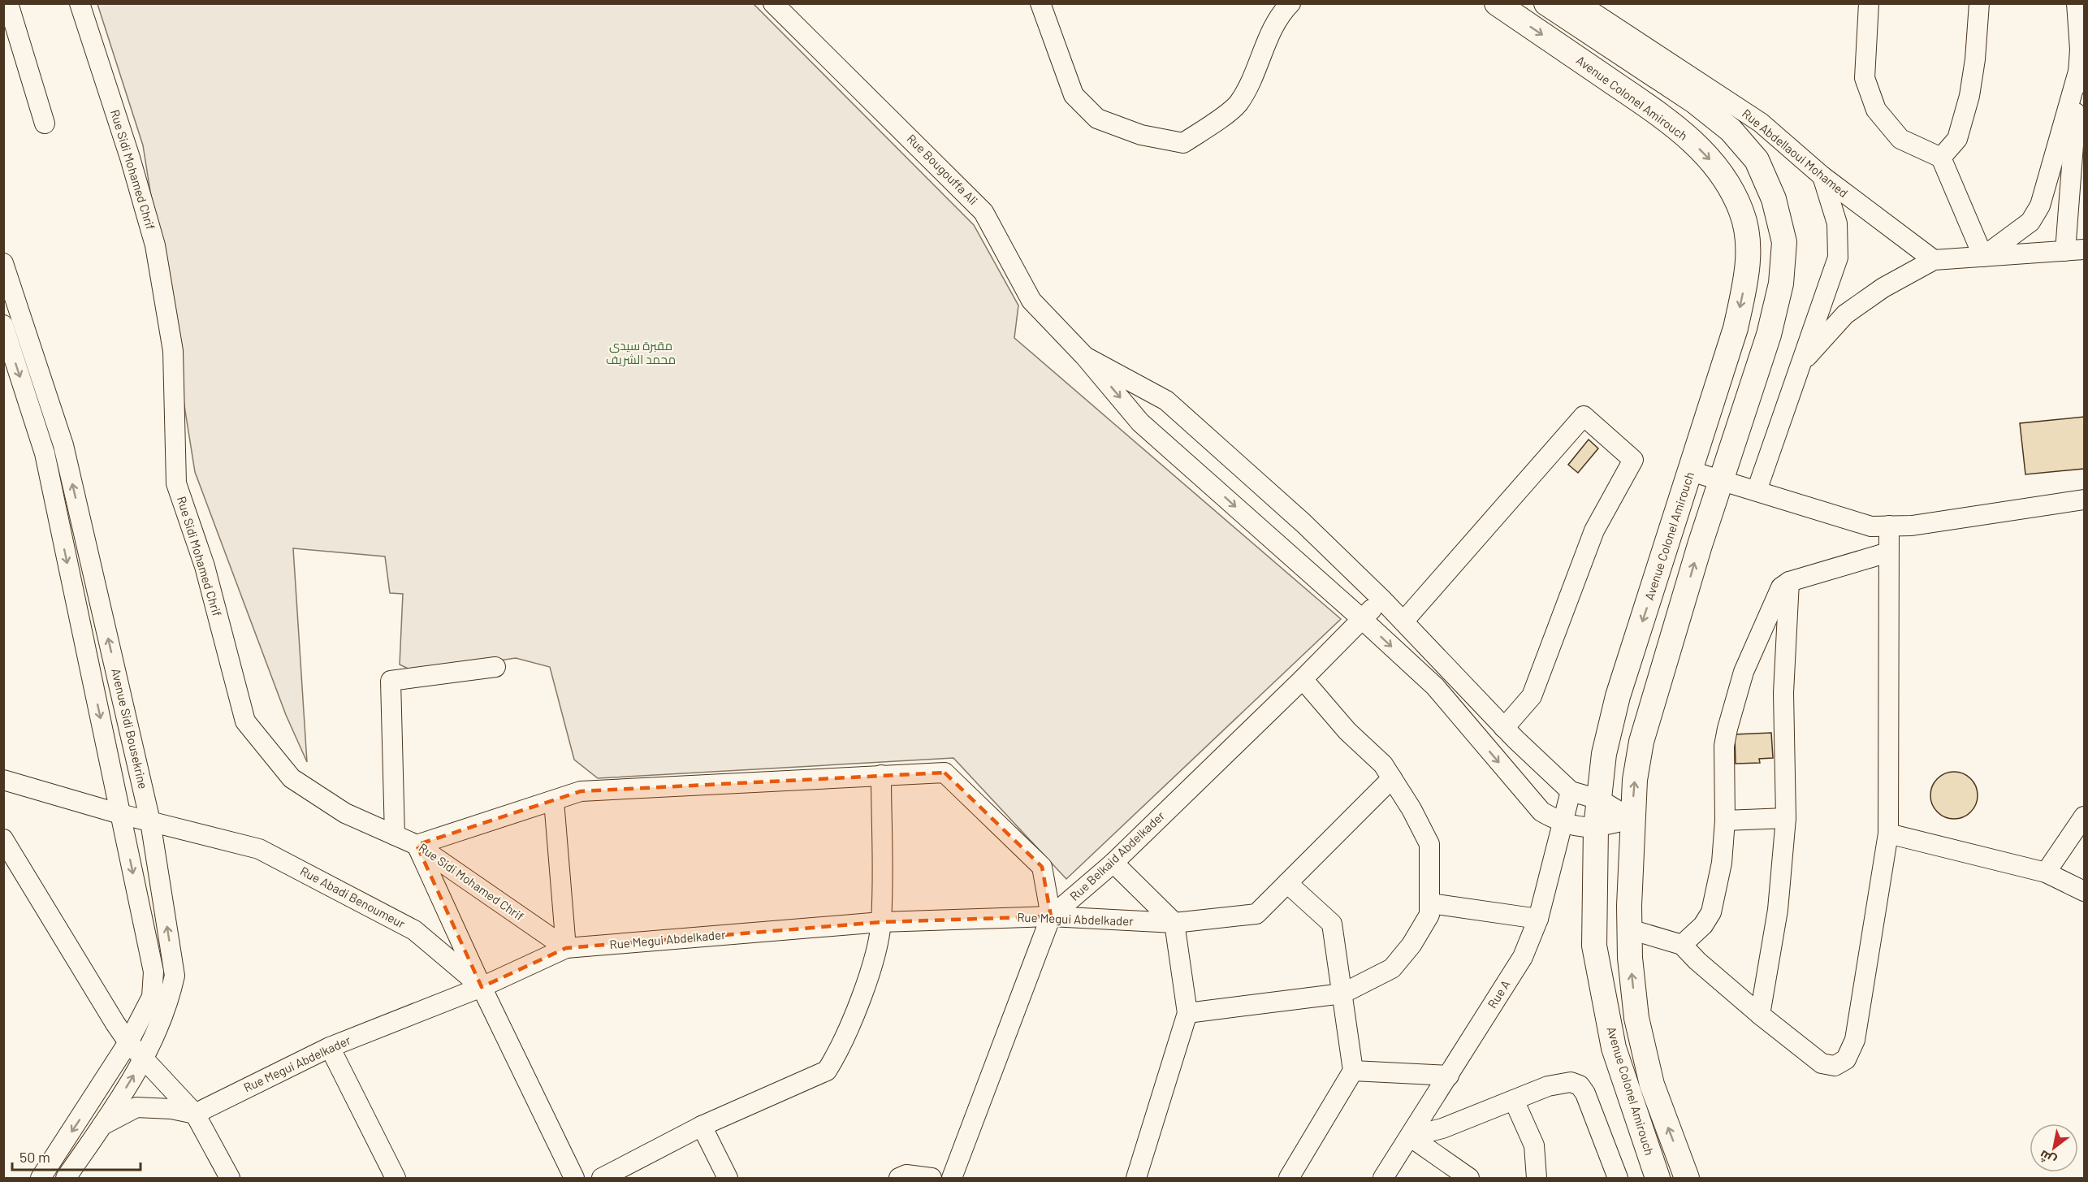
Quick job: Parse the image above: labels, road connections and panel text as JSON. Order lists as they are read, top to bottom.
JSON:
{
  "streets": {
    "main road": ["Avenue Colonel Amirouch"],
    "street": [
      "Rue Abdellaoui Mohamed",
      "Rue Sidi Mohamed Chrif",
      "Rue Bougouffa Ali",
      "Avenue Sidi Bousekrine",
      "Rue Belkaid Abdelkader",
      "Rue Abadi Benoumeur",
      "Rue Megui Abdelkader",
      "Rue A"
    ]
  },
  "crossings": [
    ["Rue Sidi Mohamed Chrif", "Rue Megui Abdelkader"],
    ["Avenue Sidi Bousekrine", "Rue Abadi Benoumeur"],
    ["Rue Belkaid Abdelkader", "Rue Megui Abdelkader"],
    ["Rue Abadi Benoumeur", "Rue Megui Abdelkader"]
  ],
  "parks": ["مقبرة سيدي محمد الشريف"],
  "scale_bar": "50 m",
  "north": "bottom left"
}
